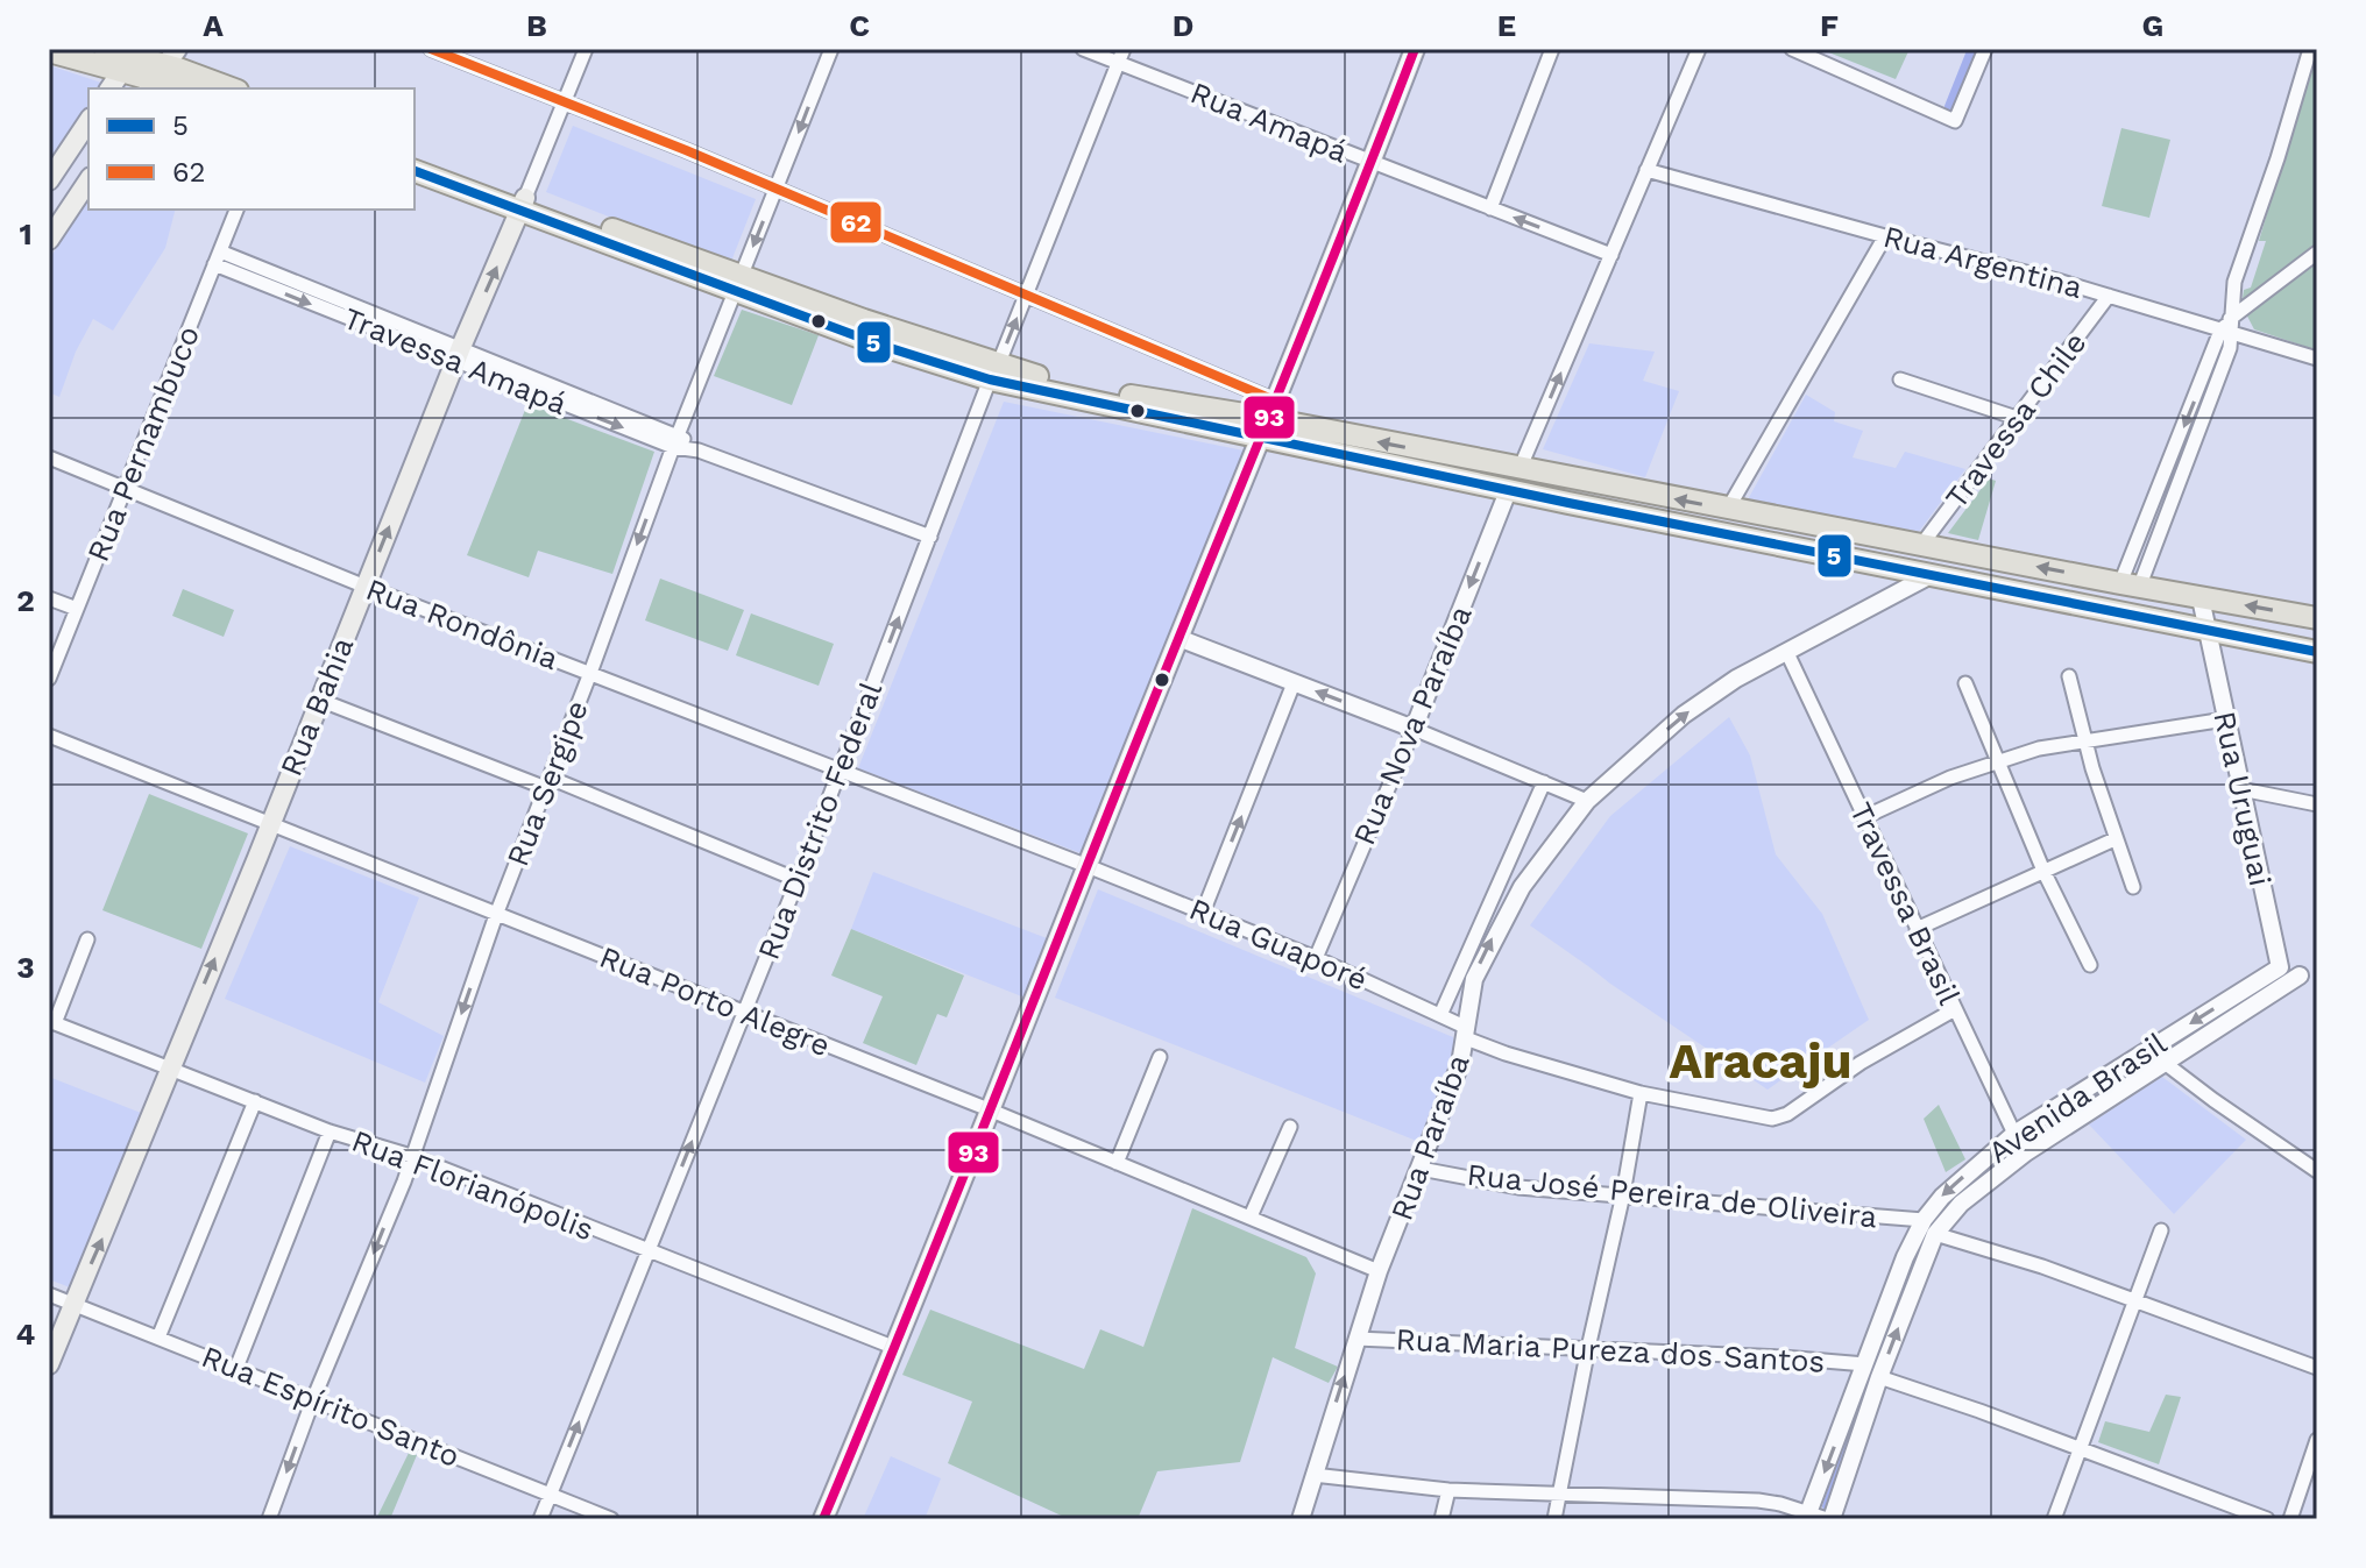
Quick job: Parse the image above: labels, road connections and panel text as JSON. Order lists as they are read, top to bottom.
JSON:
{
  "streets": {
    "main road": ["Rua Bahia"],
    "street": [
      "Rua Amapá",
      "Rua Argentina",
      "Travessa Amapá",
      "Travessa Chile",
      "Rua Pernambuco",
      "Rua Rondônia",
      "Rua Nova Paraíba",
      "Rua Sergipe",
      "Rua Uruguai",
      "Rua Distrito Federal",
      "Travessa Brasil",
      "Rua Guaporé",
      "Rua Porto Alegre",
      "Avenida Brasil",
      "Rua Paraíba",
      "Rua Florianópolis",
      "Rua José Pereira de Oliveira",
      "Rua Maria Pureza dos Santos",
      "Rua Espírito Santo"
    ]
  },
  "crossings": [
    ["Rua Amapá", "Rua Distrito Federal"],
    ["Rua Argentina", "Travessa Chile"],
    ["Travessa Amapá", "Rua Pernambuco"],
    ["Travessa Amapá", "Rua Bahia"],
    ["Travessa Amapá", "Rua Sergipe"],
    ["Travessa Amapá", "Rua Distrito Federal"],
    ["Rua Pernambuco", "Rua Rondônia"],
    ["Rua Rondônia", "Rua Bahia"],
    ["Rua Rondônia", "Rua Sergipe"],
    ["Rua Rondônia", "Rua Distrito Federal"],
    ["Rua Rondônia", "Rua Guaporé"],
    ["Rua Bahia", "Rua Porto Alegre"],
    ["Rua Bahia", "Rua Florianópolis"],
    ["Rua Bahia", "Rua Espírito Santo"],
    ["Rua Nova Paraíba", "Rua Guaporé"],
    ["Rua Sergipe", "Rua Porto Alegre"],
    ["Rua Sergipe", "Rua Florianópolis"],
    ["Rua Sergipe", "Rua Espírito Santo"],
    ["Rua Uruguai", "Avenida Brasil"],
    ["Rua Distrito Federal", "Rua Porto Alegre"],
    ["Rua Distrito Federal", "Rua Florianópolis"],
    ["Rua Distrito Federal", "Rua Espírito Santo"],
    ["Travessa Brasil", "Rua Guaporé"],
    ["Travessa Brasil", "Avenida Brasil"],
    ["Travessa Brasil", "Rua Paraíba"],
    ["Rua Guaporé", "Rua Paraíba"],
    ["Rua Porto Alegre", "Rua Paraíba"],
    ["Avenida Brasil", "Rua José Pereira de Oliveira"],
    ["Avenida Brasil", "Rua Maria Pureza dos Santos"],
    ["Rua Paraíba", "Rua José Pereira de Oliveira"],
    ["Rua Paraíba", "Rua Maria Pureza dos Santos"]
  ],
  "one_way": ["Rua Nova Paraíba", "Rua Sergipe", "Rua Distrito Federal"],
  "districts": ["Aracaju"],
  "lines": ["transit line 62", "transit line 93", "transit line 5"],
  "legend": ["5", "62"],
  "grid": {
    "columns": [
      "A",
      "B",
      "C",
      "D",
      "E",
      "F",
      "G"
    ],
    "rows": [
      "1",
      "2",
      "3",
      "4"
    ]
  }
}
